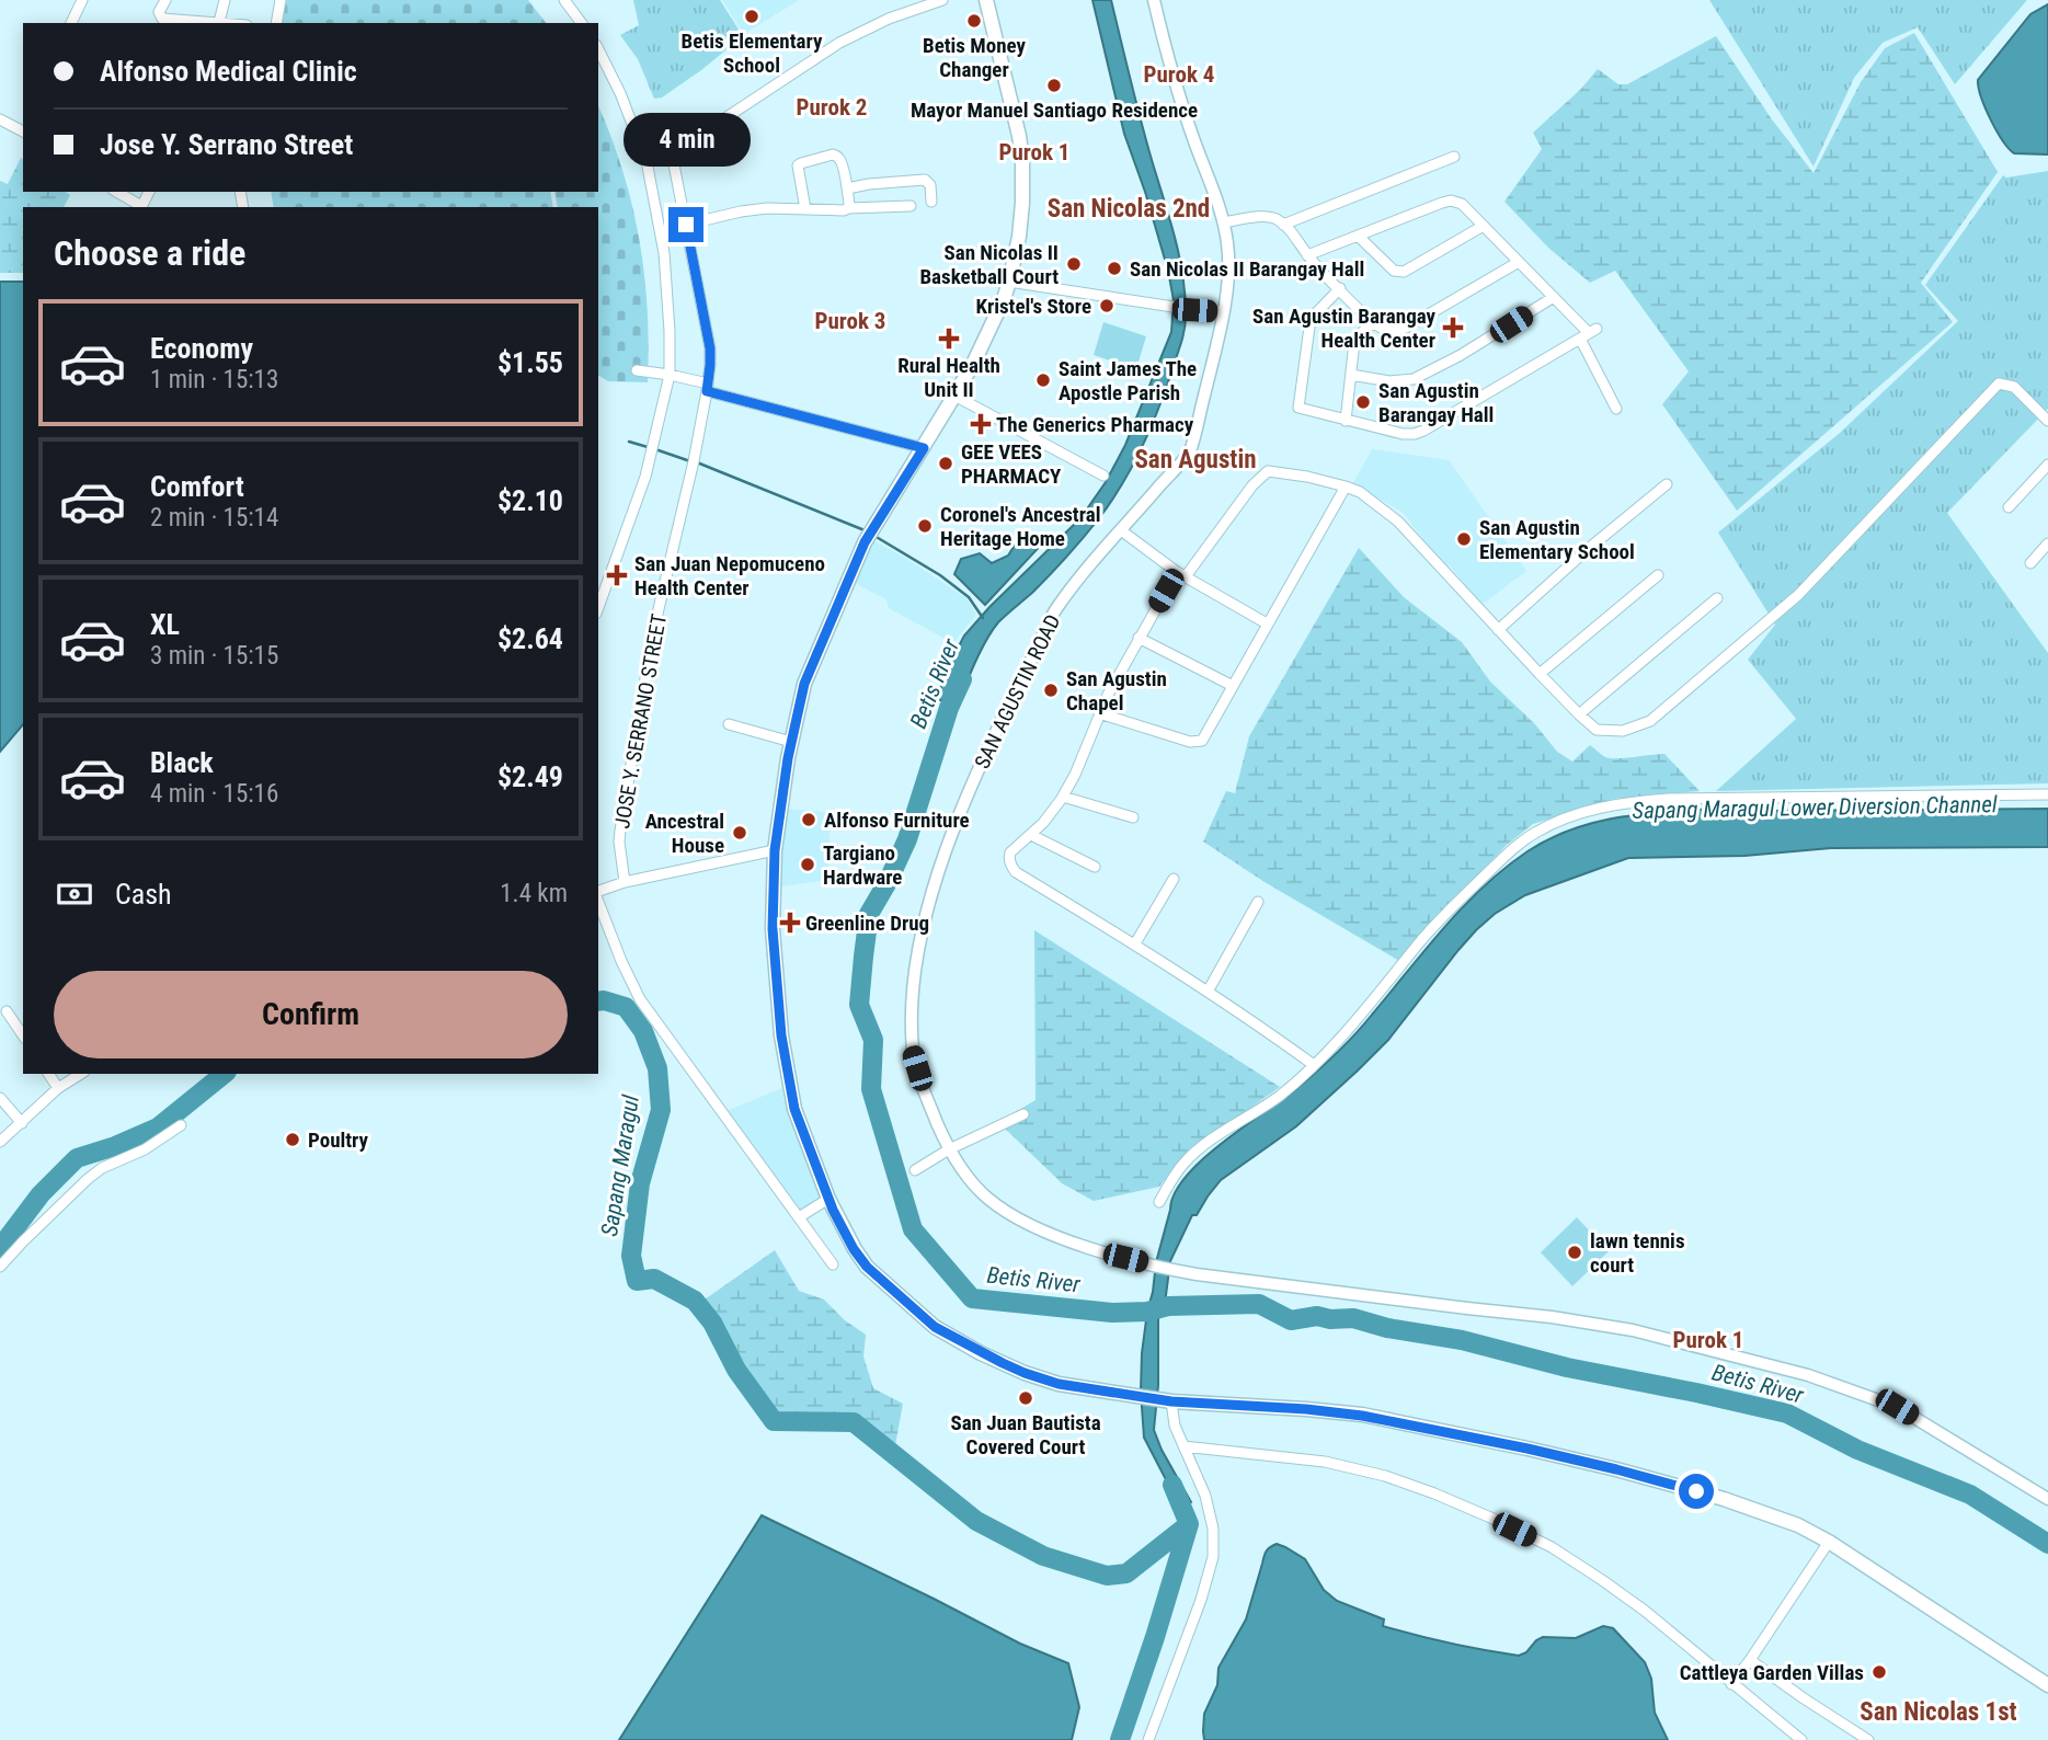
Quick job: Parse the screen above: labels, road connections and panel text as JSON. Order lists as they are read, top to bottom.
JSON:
{
  "streets": {
    "street": ["SAN AGUSTIN ROAD", "JOSE Y. SERRANO STREET"]
  },
  "districts": [
    "Purok 4",
    "Purok 2",
    "Purok 1",
    "San Nicolas 2nd",
    "Purok 3",
    "San Agustin",
    "Purok 1",
    "San Nicolas 1st"
  ],
  "water": ["Betis River", "Sapang Maragul Lower Diversion Channel", "Sapang Maragul"],
  "places": {
    "other": [
      "Betis Elementary School",
      "Betis Money Changer",
      "Mayor Manuel Santiago Residence",
      "San Nicolas II Basketball Court",
      "San Nicolas II Barangay Hall",
      "Kristel's Store",
      "Saint James The Apostle Parish",
      "San Agustin Barangay Hall",
      "GEE VEES PHARMACY",
      "Coronel's Ancestral Heritage Home",
      "San Agustin Elementary School",
      "San Agustin Chapel",
      "Alfonso Furniture",
      "Ancestral House",
      "Targiano Hardware",
      "Poultry",
      "lawn tennis court",
      "San Juan Bautista Covered Court",
      "Cattleya Garden Villas"
    ],
    "health": [
      "San Agustin Barangay Health Center",
      "Rural Health Unit II",
      "The Generics Pharmacy",
      "San Juan Nepomuceno Health Center",
      "Greenline Drug"
    ]
  },
  "page": {
    "banner": ["Alfonso Medical Clinic", "Jose Y. Serrano Street"],
    "bubble": "4 min",
    "heading": "Choose a ride",
    "list": [
      {
        "name": "Economy",
        "note": "1 min · 15:13",
        "value": "$1.55"
      },
      {
        "name": "Comfort",
        "note": "2 min · 15:14",
        "value": "$2.10"
      },
      {
        "name": "XL",
        "note": "3 min · 15:15",
        "value": "$2.64"
      },
      {
        "name": "Black",
        "note": "4 min · 15:16",
        "value": "$2.49"
      }
    ],
    "pay": ["Cash", "1.4 km"],
    "buttons": "Confirm"
  }
}
